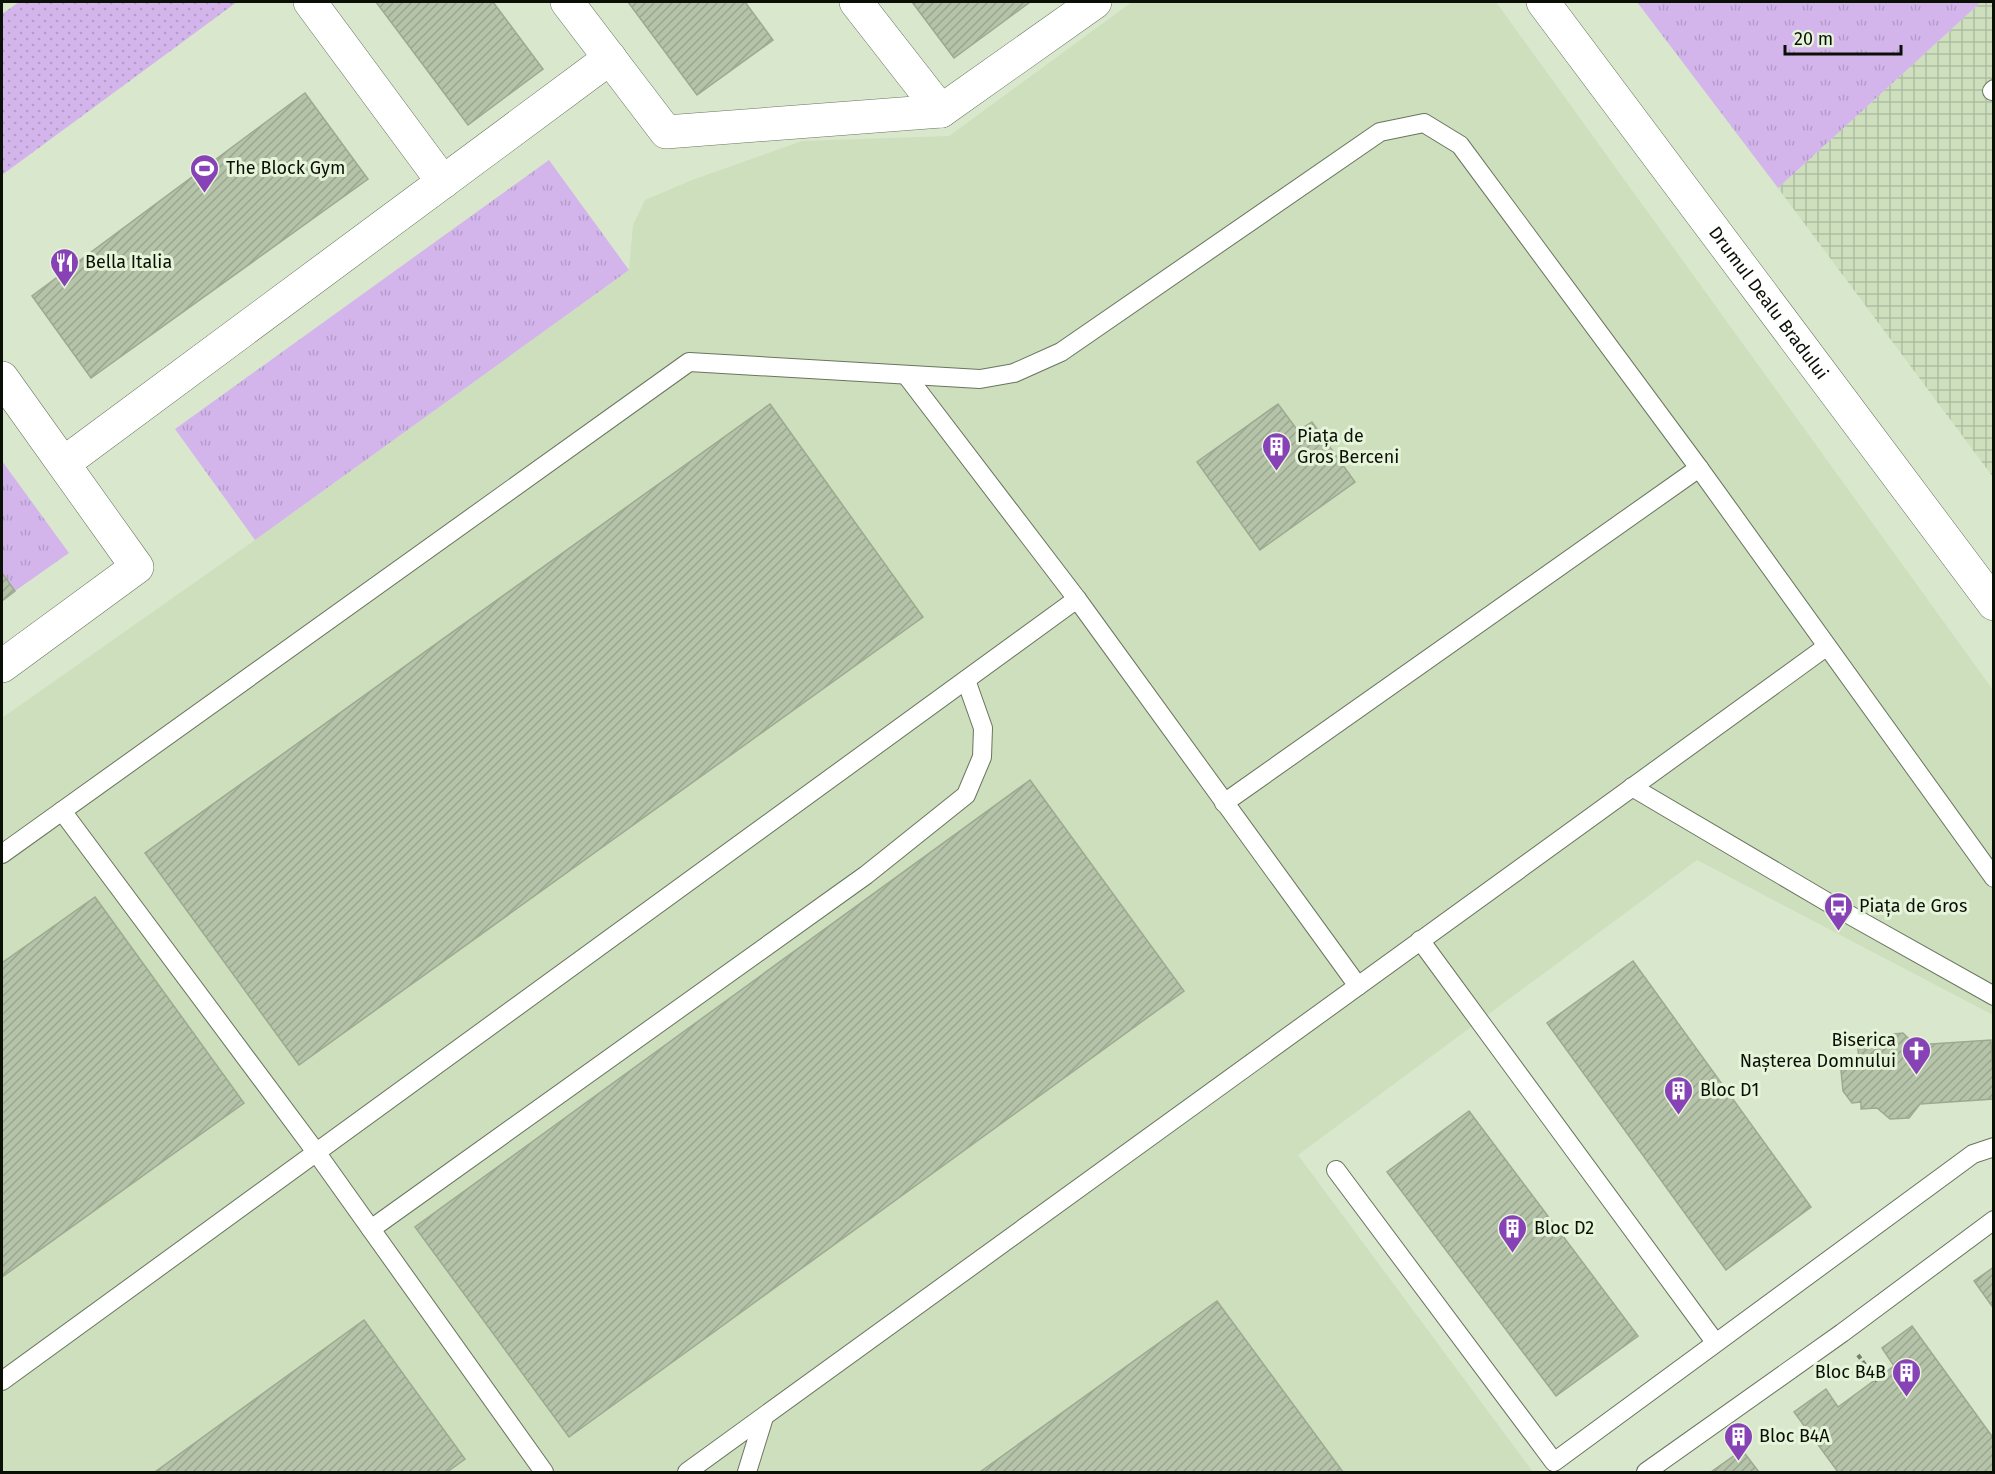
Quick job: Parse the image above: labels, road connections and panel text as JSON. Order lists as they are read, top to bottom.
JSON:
{
  "streets": {
    "street": ["Drumul Dealu Bradului"]
  },
  "places": {
    "sports": ["The Block Gym"],
    "restaurant": ["Bella Italia"],
    "building": [
      "Piața de Gros Berceni",
      "Bloc D1",
      "Bloc D2",
      "Bloc B4B",
      "Bloc B4A"
    ],
    "bus stop": ["Piața de Gros"],
    "church": ["Biserica Nașterea Domnului"]
  },
  "scale_bar": "20 m"
}
